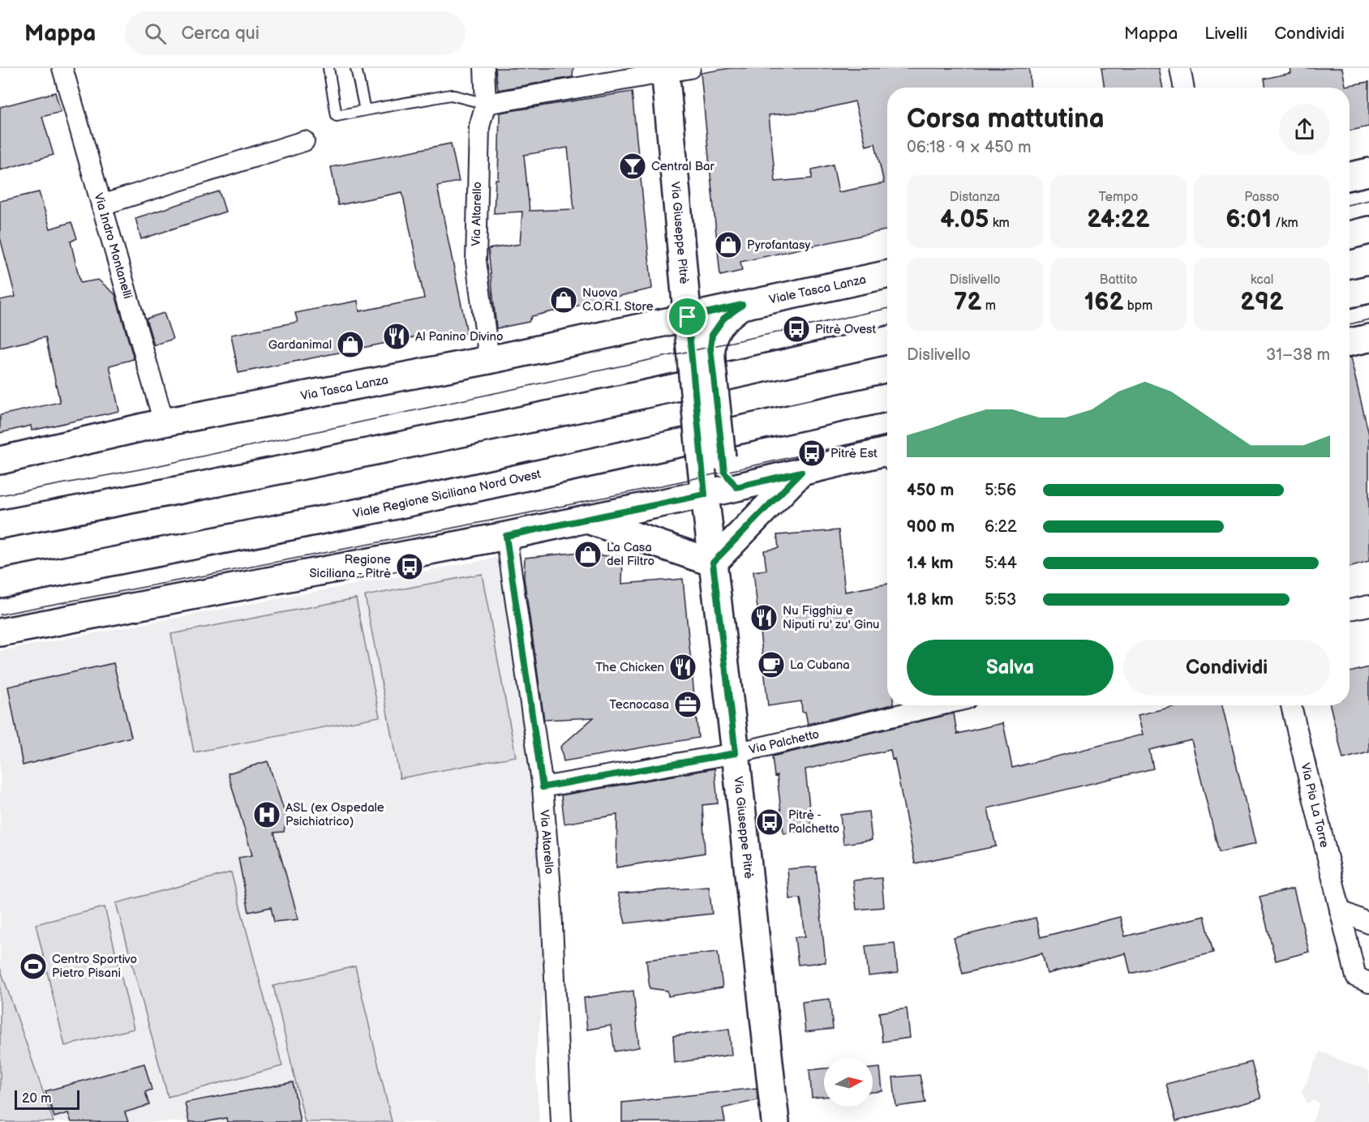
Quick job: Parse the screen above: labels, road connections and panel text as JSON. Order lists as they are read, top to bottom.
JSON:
{
  "streets": {
    "street": [
      "Via Altarello",
      "Via Giuseppe Pitrè",
      "Via Indro Montanelli",
      "Viale Tasca Lanza",
      "Via Tasca Lanza",
      "Viale Regione Siciliana Nord Ovest",
      "Via Palchetto",
      "Via Pio La Torre"
    ]
  },
  "crossings": [
    ["Via Altarello", "Via Tasca Lanza"],
    ["Via Altarello", "Via Palchetto"],
    ["Via Giuseppe Pitrè", "Viale Tasca Lanza"],
    ["Via Giuseppe Pitrè", "Via Tasca Lanza"],
    ["Via Giuseppe Pitrè", "Via Palchetto"],
    ["Via Indro Montanelli", "Via Tasca Lanza"]
  ],
  "places": {
    "bar": ["Central Bar"],
    "shop": [
      "Pyrofantasy",
      "Nuova C.O.R.I. Store",
      "Gardanimal",
      "La Casa del Filtro"
    ],
    "bus stop": [
      "Pitrè Ovest",
      "Pitrè Est",
      "Regione Siciliana - Pitrè",
      "Pitrè - Palchetto"
    ],
    "restaurant": ["Al Panino Divino", "Nu Figghiu e Niputi ru' zu' Ginu", "The Chicken"],
    "cafe": ["La Cubana"],
    "office": ["Tecnocasa"],
    "hospital": ["ASL (ex Ospedale Psichiatrico)"],
    "sports": ["Centro Sportivo Pietro Pisani"]
  },
  "scale_bar": "20 m",
  "north": "right",
  "page": {
    "header": "Mappa",
    "search": "Cerca qui",
    "nav": ["Mappa", "Livelli", "Condividi"],
    "heading": ["Corsa mattutina", "06:18 · 9 × 450 m"],
    "stats": [
      ["Distanza", "4.05 km"],
      ["Tempo", "24:22"],
      ["Passo", "6:01 /km"],
      ["Dislivello", "72 m"],
      ["Battito", "162 bpm"],
      ["kcal", "292"]
    ],
    "chart": ["Dislivello", "31–38 m"],
    "list": [
      {
        "name": "450 m",
        "note": "5:56"
      },
      {
        "name": "900 m",
        "note": "6:22"
      },
      {
        "name": "1.4 km",
        "note": "5:44"
      },
      {
        "name": "1.8 km",
        "note": "5:53"
      }
    ],
    "buttons": ["Salva", "Condividi"],
    "scale": "20 m"
  }
}
